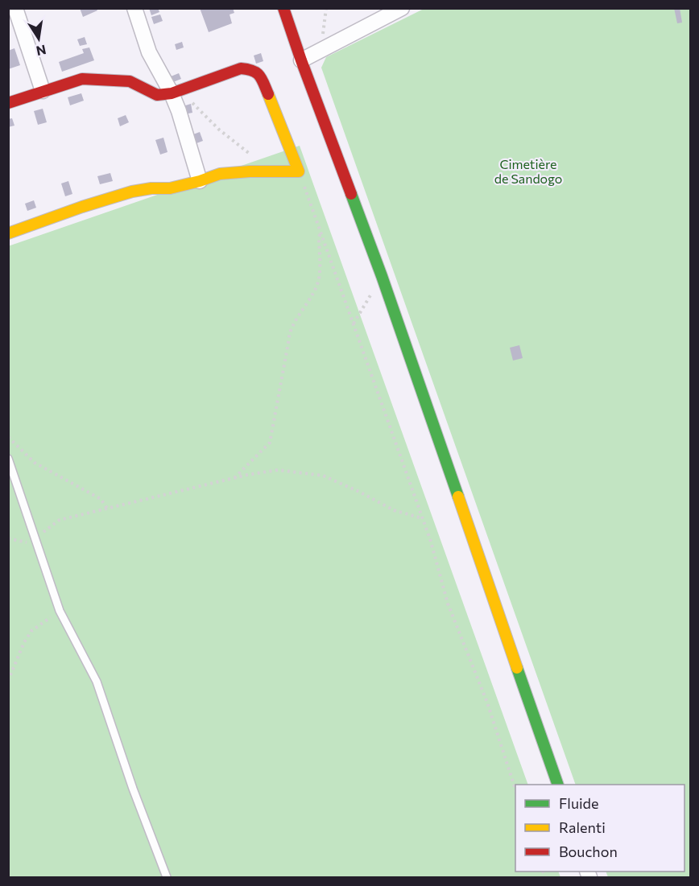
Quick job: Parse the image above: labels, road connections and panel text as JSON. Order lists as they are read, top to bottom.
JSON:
{
  "parks": ["Cimetière de Sandogo"],
  "legend": ["Fluide", "Ralenti", "Bouchon"],
  "north": "bottom"
}
